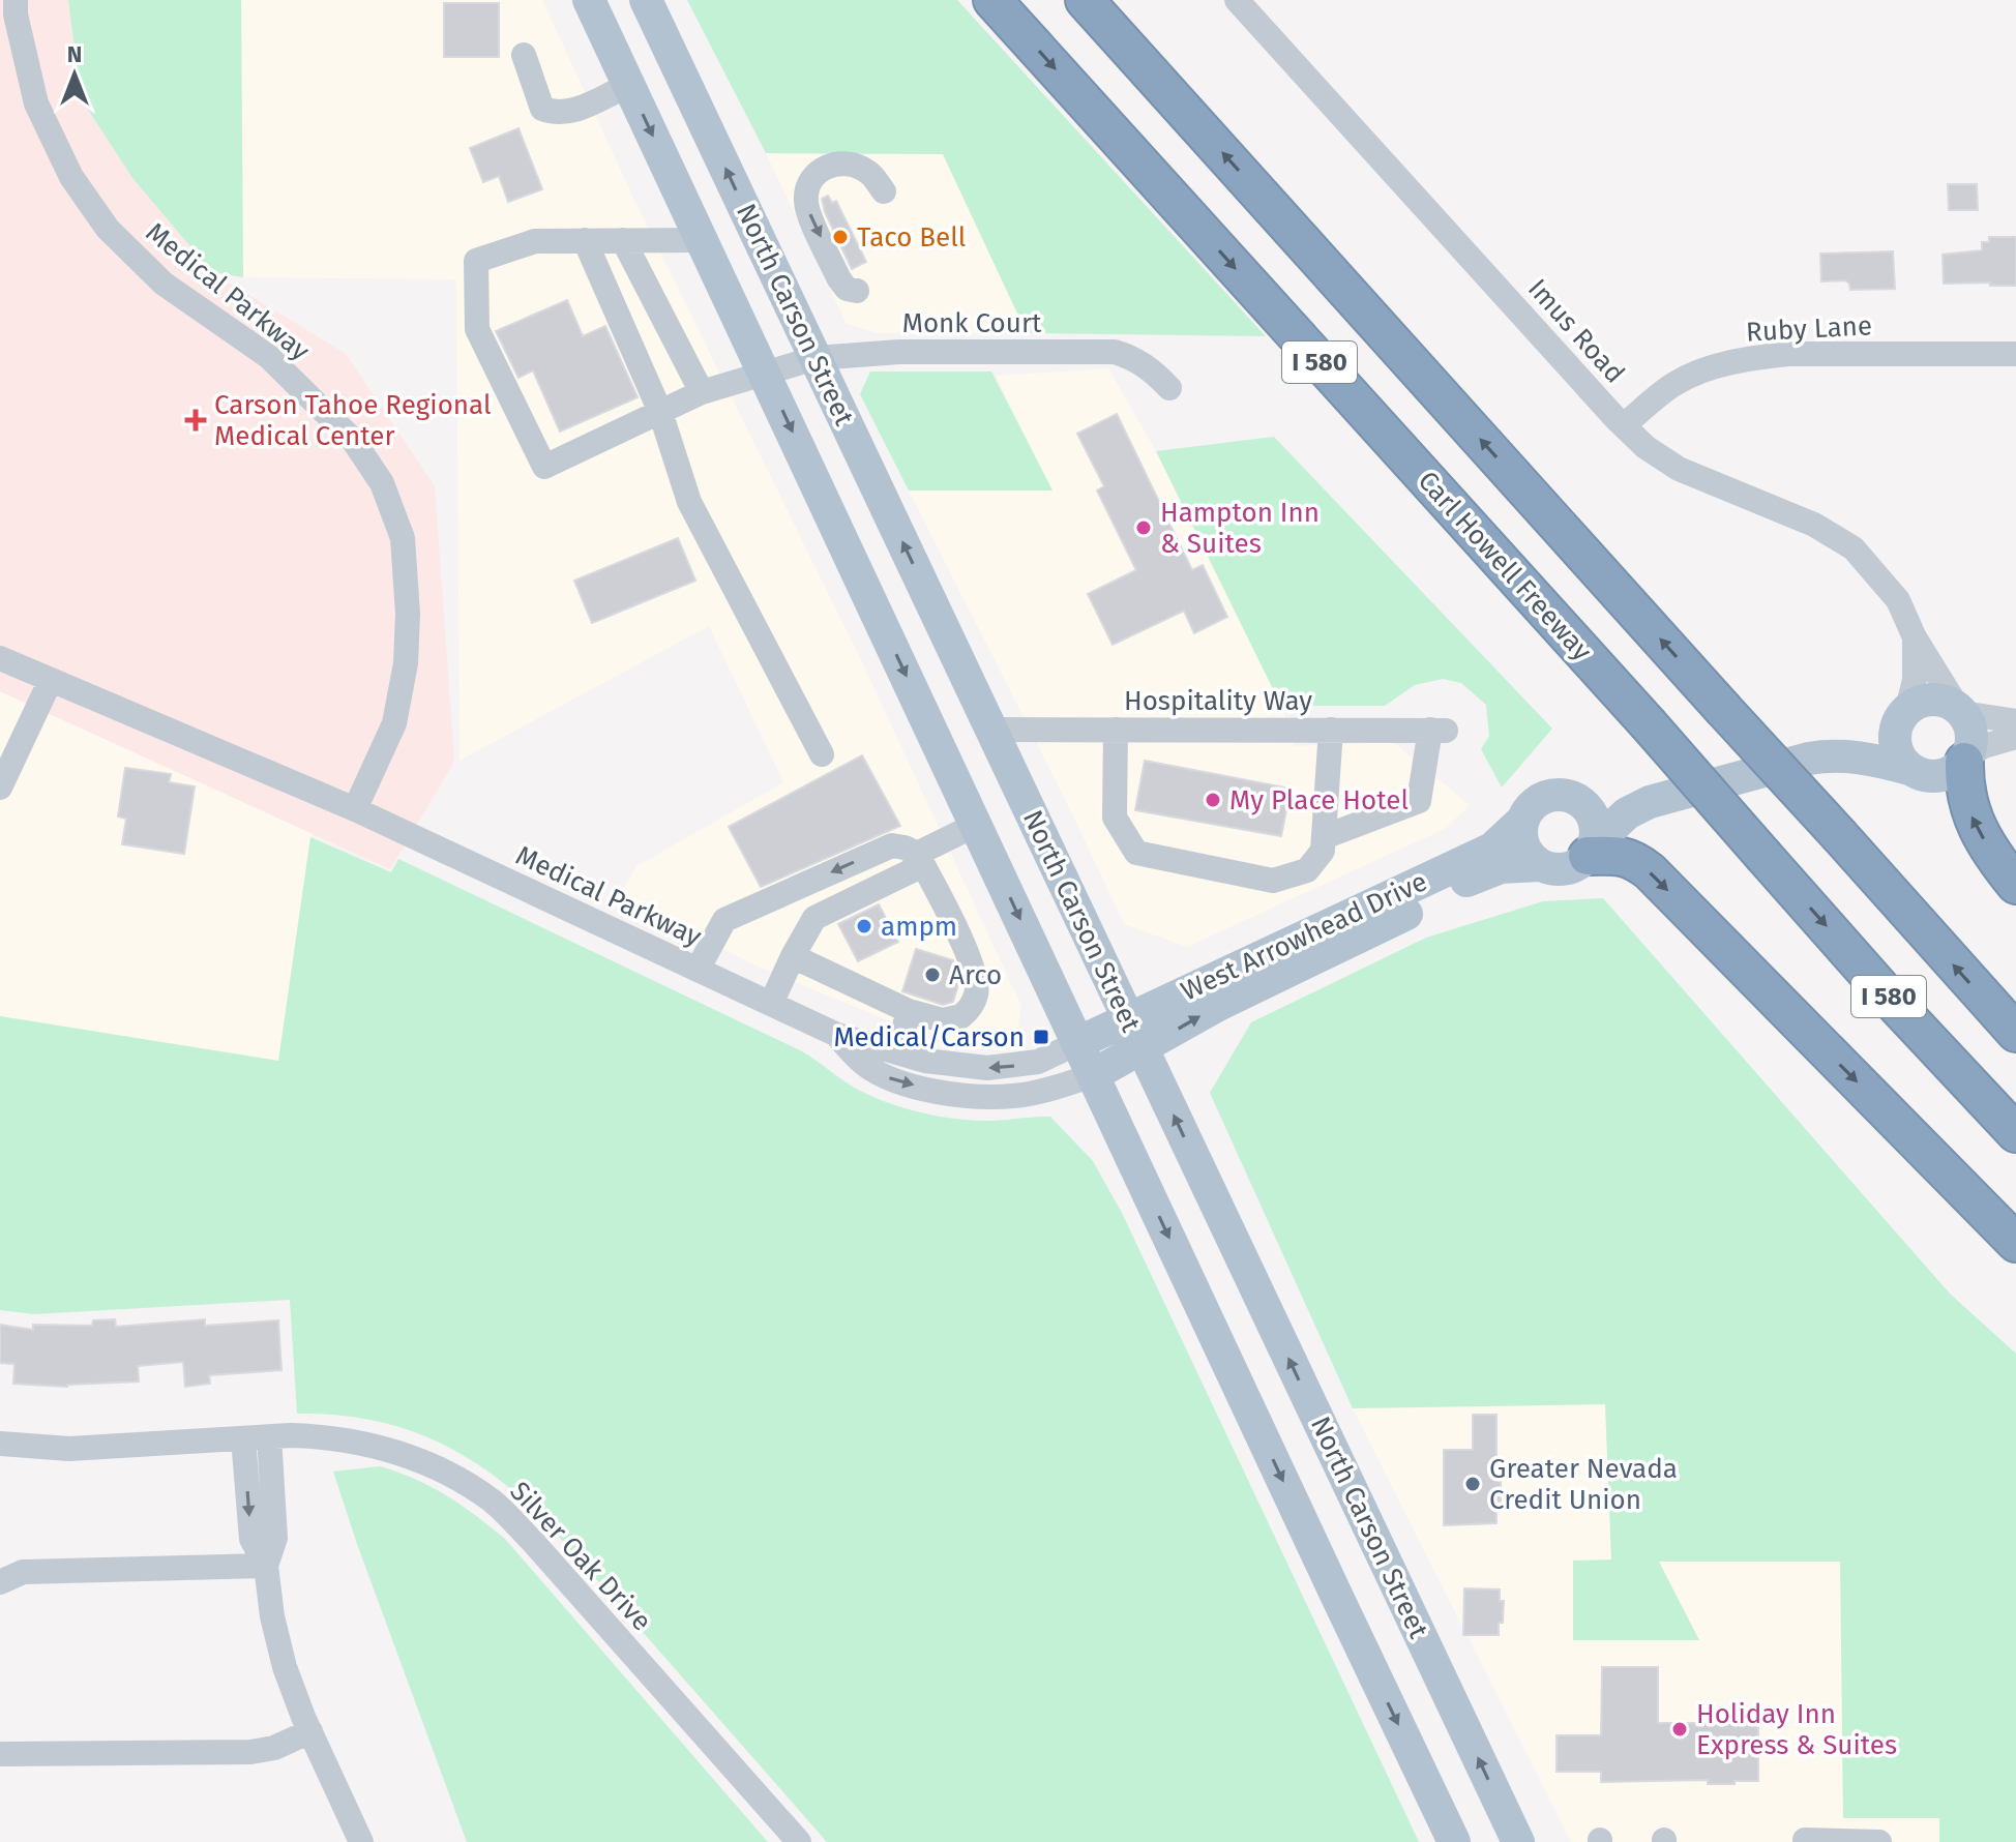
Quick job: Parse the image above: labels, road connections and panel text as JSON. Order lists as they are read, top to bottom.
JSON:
{
  "streets": {
    "highway": ["I 580", "Carl Howell Freeway"],
    "main road": ["North Carson Street", "West Arrowhead Drive"],
    "street": [
      "Medical Parkway",
      "Monk Court",
      "Ruby Lane",
      "Imus Road",
      "Hospitality Way",
      "Silver Oak Drive"
    ]
  },
  "crossings": [
    ["Medical Parkway", "North Carson Street"],
    ["Medical Parkway", "West Arrowhead Drive"],
    ["North Carson Street", "Monk Court"],
    ["North Carson Street", "Hospitality Way"],
    ["North Carson Street", "West Arrowhead Drive"],
    ["Ruby Lane", "Imus Road"]
  ],
  "places": {
    "other": [
      "Taco Bell",
      "Hampton Inn & Suites",
      "My Place Hotel",
      "ampm",
      "Arco",
      "Greater Nevada Credit Union",
      "Holiday Inn Express & Suites"
    ],
    "health": ["Carson Tahoe Regional Medical Center"],
    "transit": ["Medical/Carson"]
  },
  "north": "top"
}
